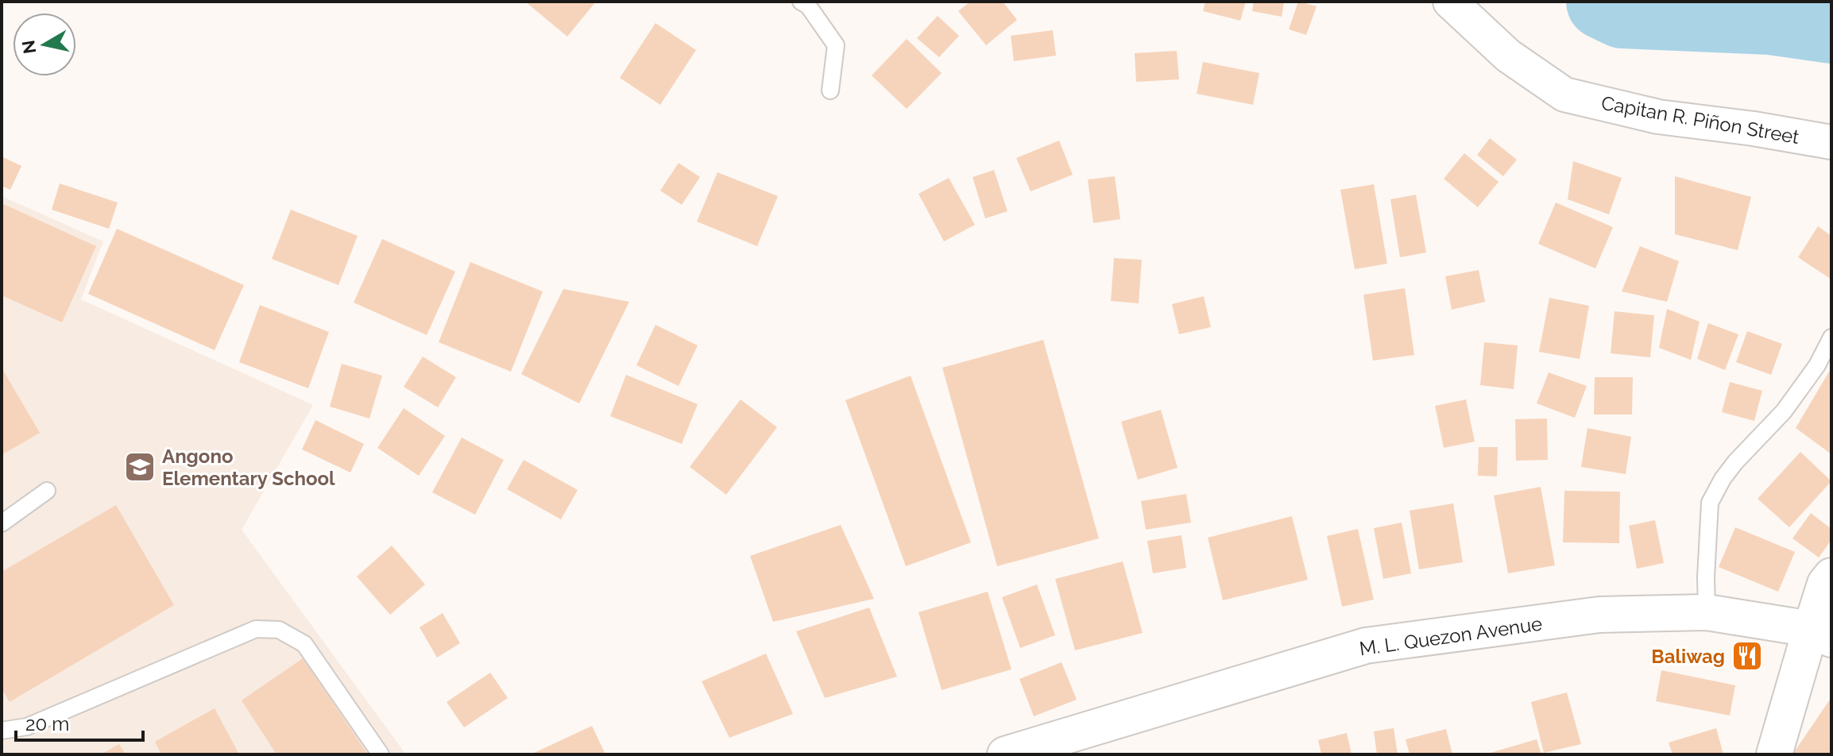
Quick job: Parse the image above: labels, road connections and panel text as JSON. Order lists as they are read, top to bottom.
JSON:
{
  "streets": {
    "main road": ["M. L. Quezon Avenue"],
    "street": ["Capitan R. Piñon Street"]
  },
  "places": {
    "school or university": ["Angono Elementary School"],
    "restaurant": ["Baliwag"]
  },
  "scale_bar": "20 m",
  "north": "left"
}
